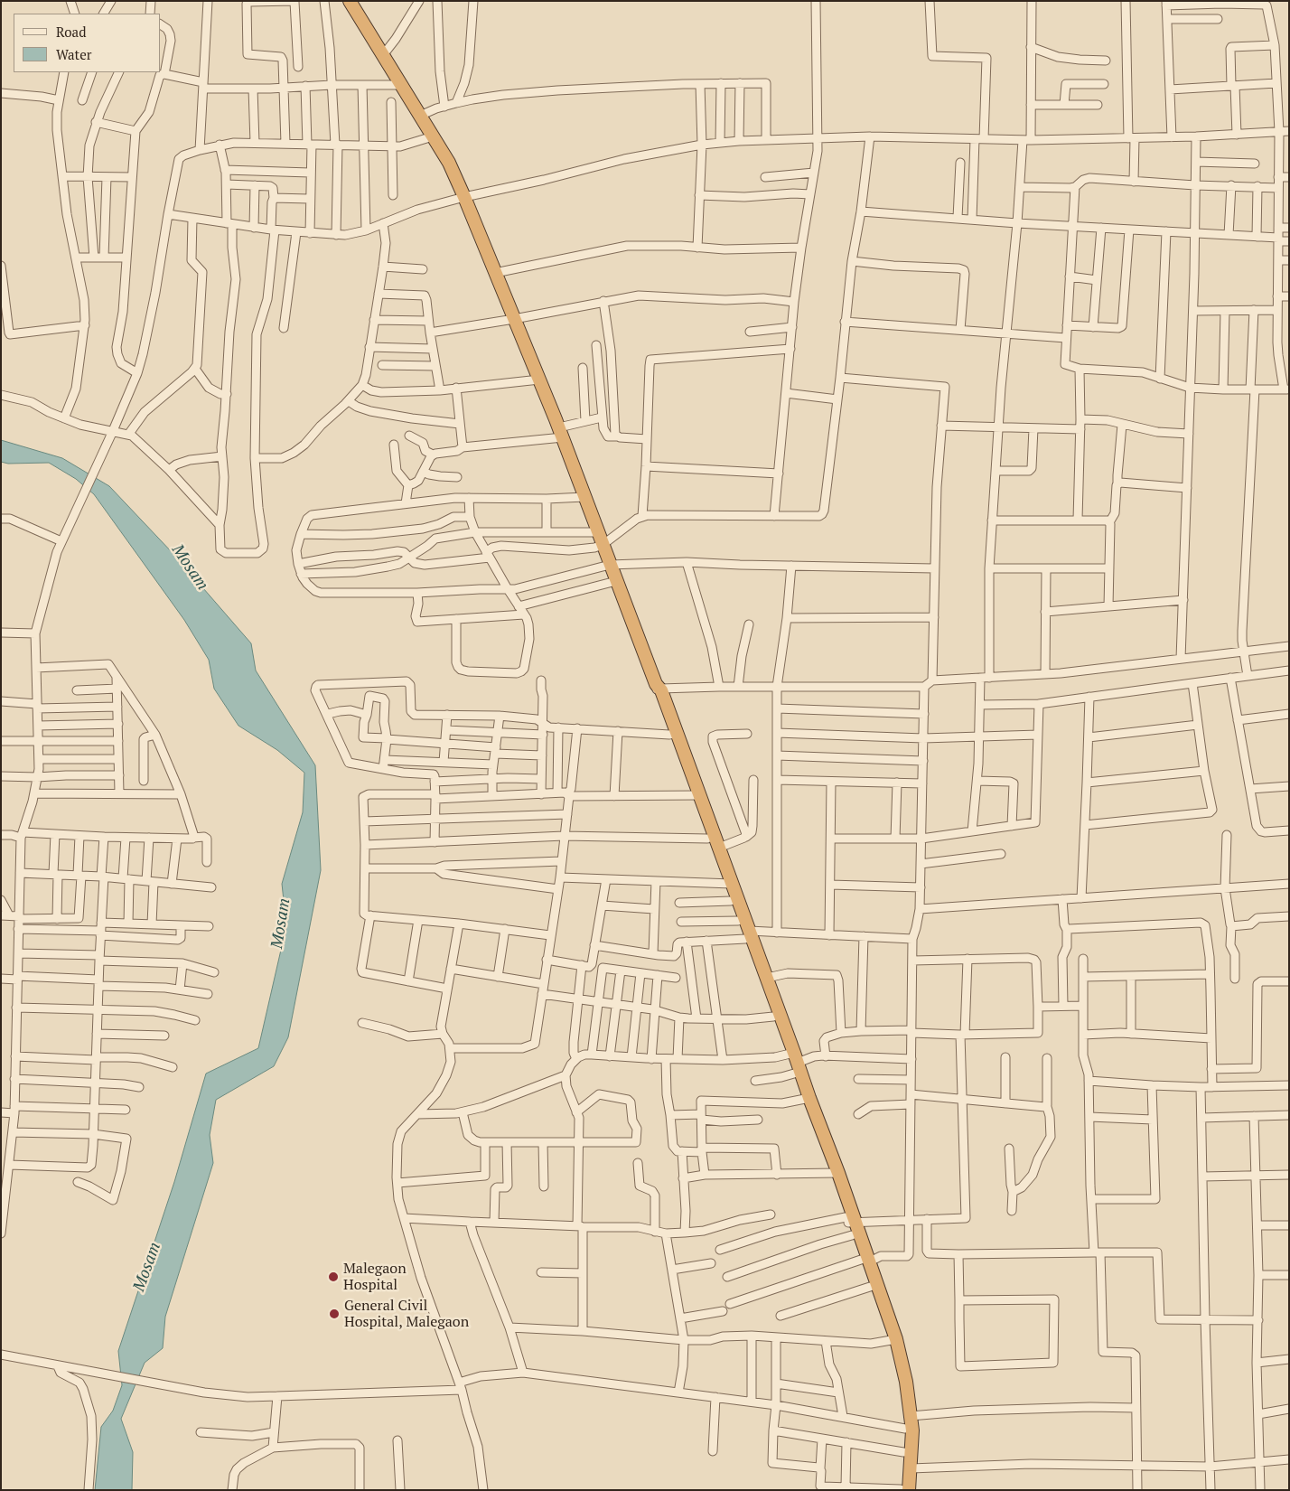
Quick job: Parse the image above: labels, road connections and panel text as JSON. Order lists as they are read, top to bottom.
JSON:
{
  "water": ["Mosam"],
  "places": ["Malegaon Hospital", "General Civil Hospital, Malegaon"],
  "legend": ["Road", "Water"]
}
